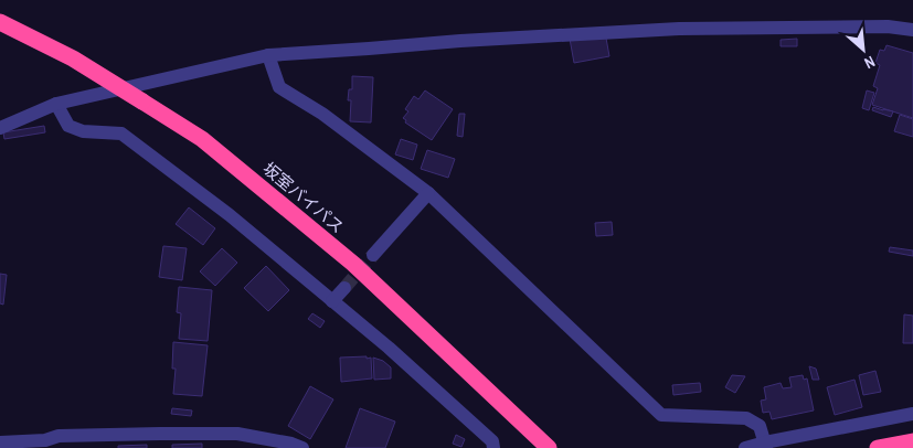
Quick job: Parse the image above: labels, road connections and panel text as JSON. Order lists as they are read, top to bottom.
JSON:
{
  "streets": {
    "highway": ["坂室バイパス"]
  },
  "north": "bottom right"
}
